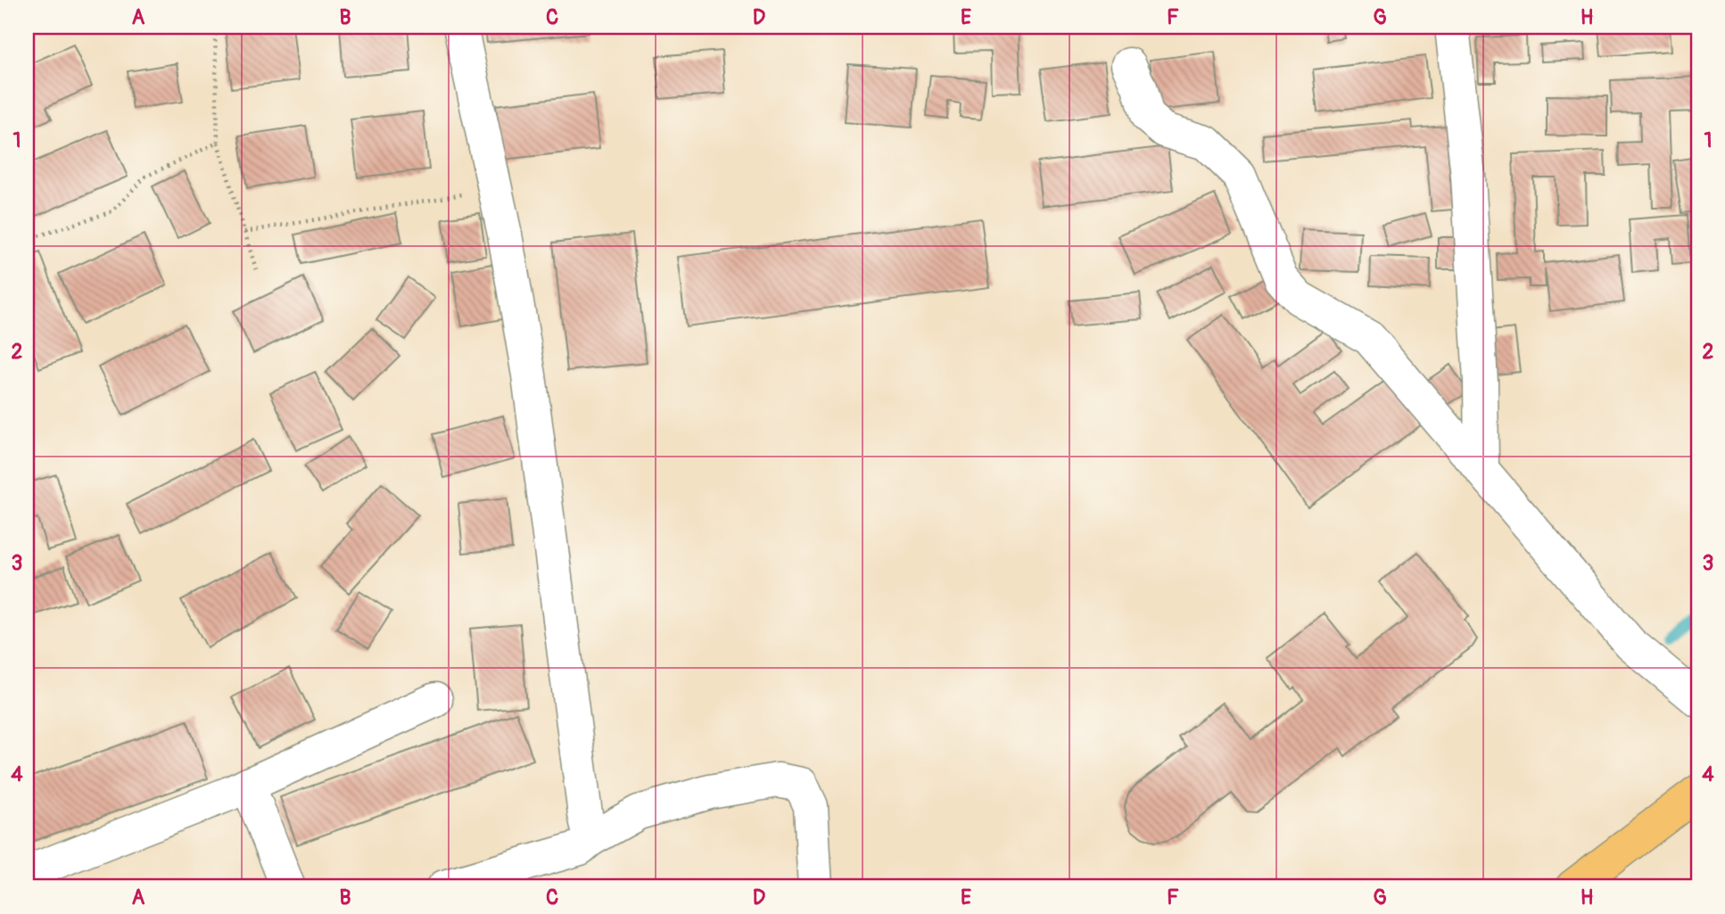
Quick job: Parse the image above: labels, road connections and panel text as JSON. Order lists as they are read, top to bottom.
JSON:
{
  "grid": {
    "columns": [
      "A",
      "B",
      "C",
      "D",
      "E",
      "F",
      "G",
      "H"
    ],
    "rows": [
      "1",
      "2",
      "3",
      "4"
    ]
  }
}
